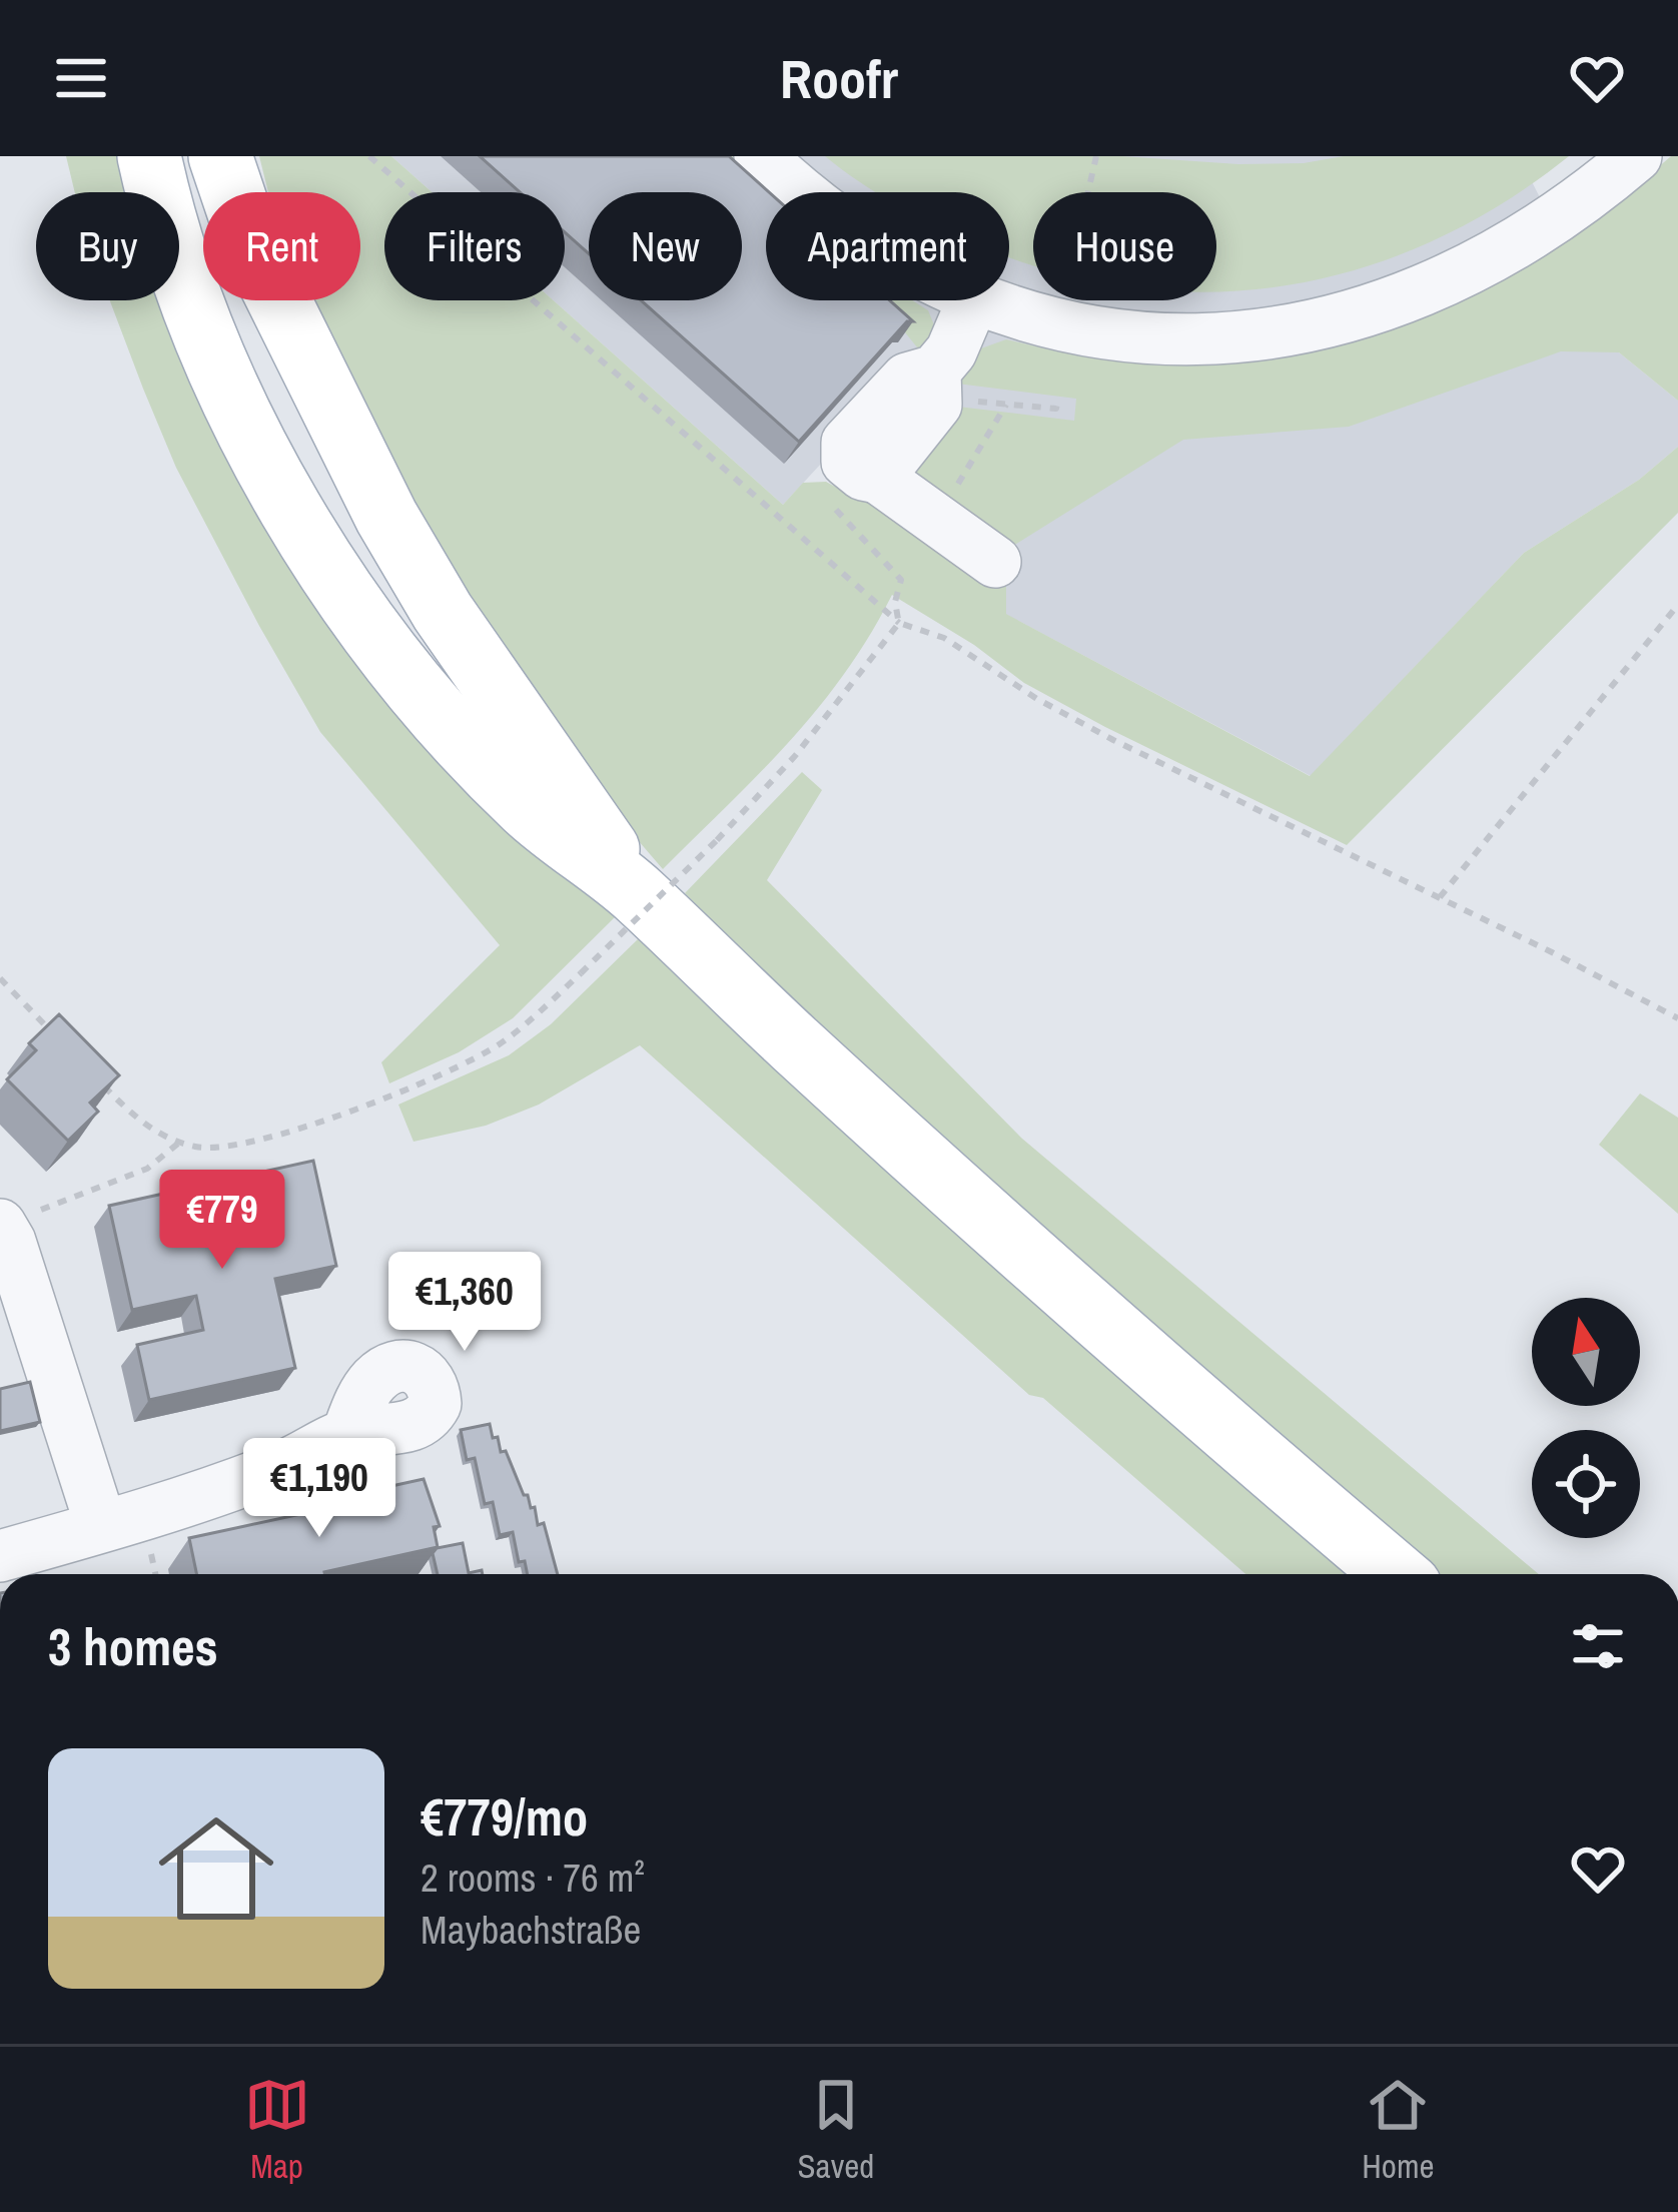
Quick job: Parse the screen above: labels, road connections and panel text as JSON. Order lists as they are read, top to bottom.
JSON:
{
  "north": "top",
  "page": {
    "header": "Roofr",
    "chip": [
      "Buy",
      "Rent",
      "Filters",
      "New",
      "Apartment",
      "House"
    ],
    "price": ["€779", "€1,360", "€1,190"],
    "heading": "3 homes",
    "list": [
      {
        "name": "€779/mo",
        "note": "2 rooms · 76 m² · Maybachstraße"
      }
    ],
    "tabs": ["Map", "Saved", "Home"]
  }
}
